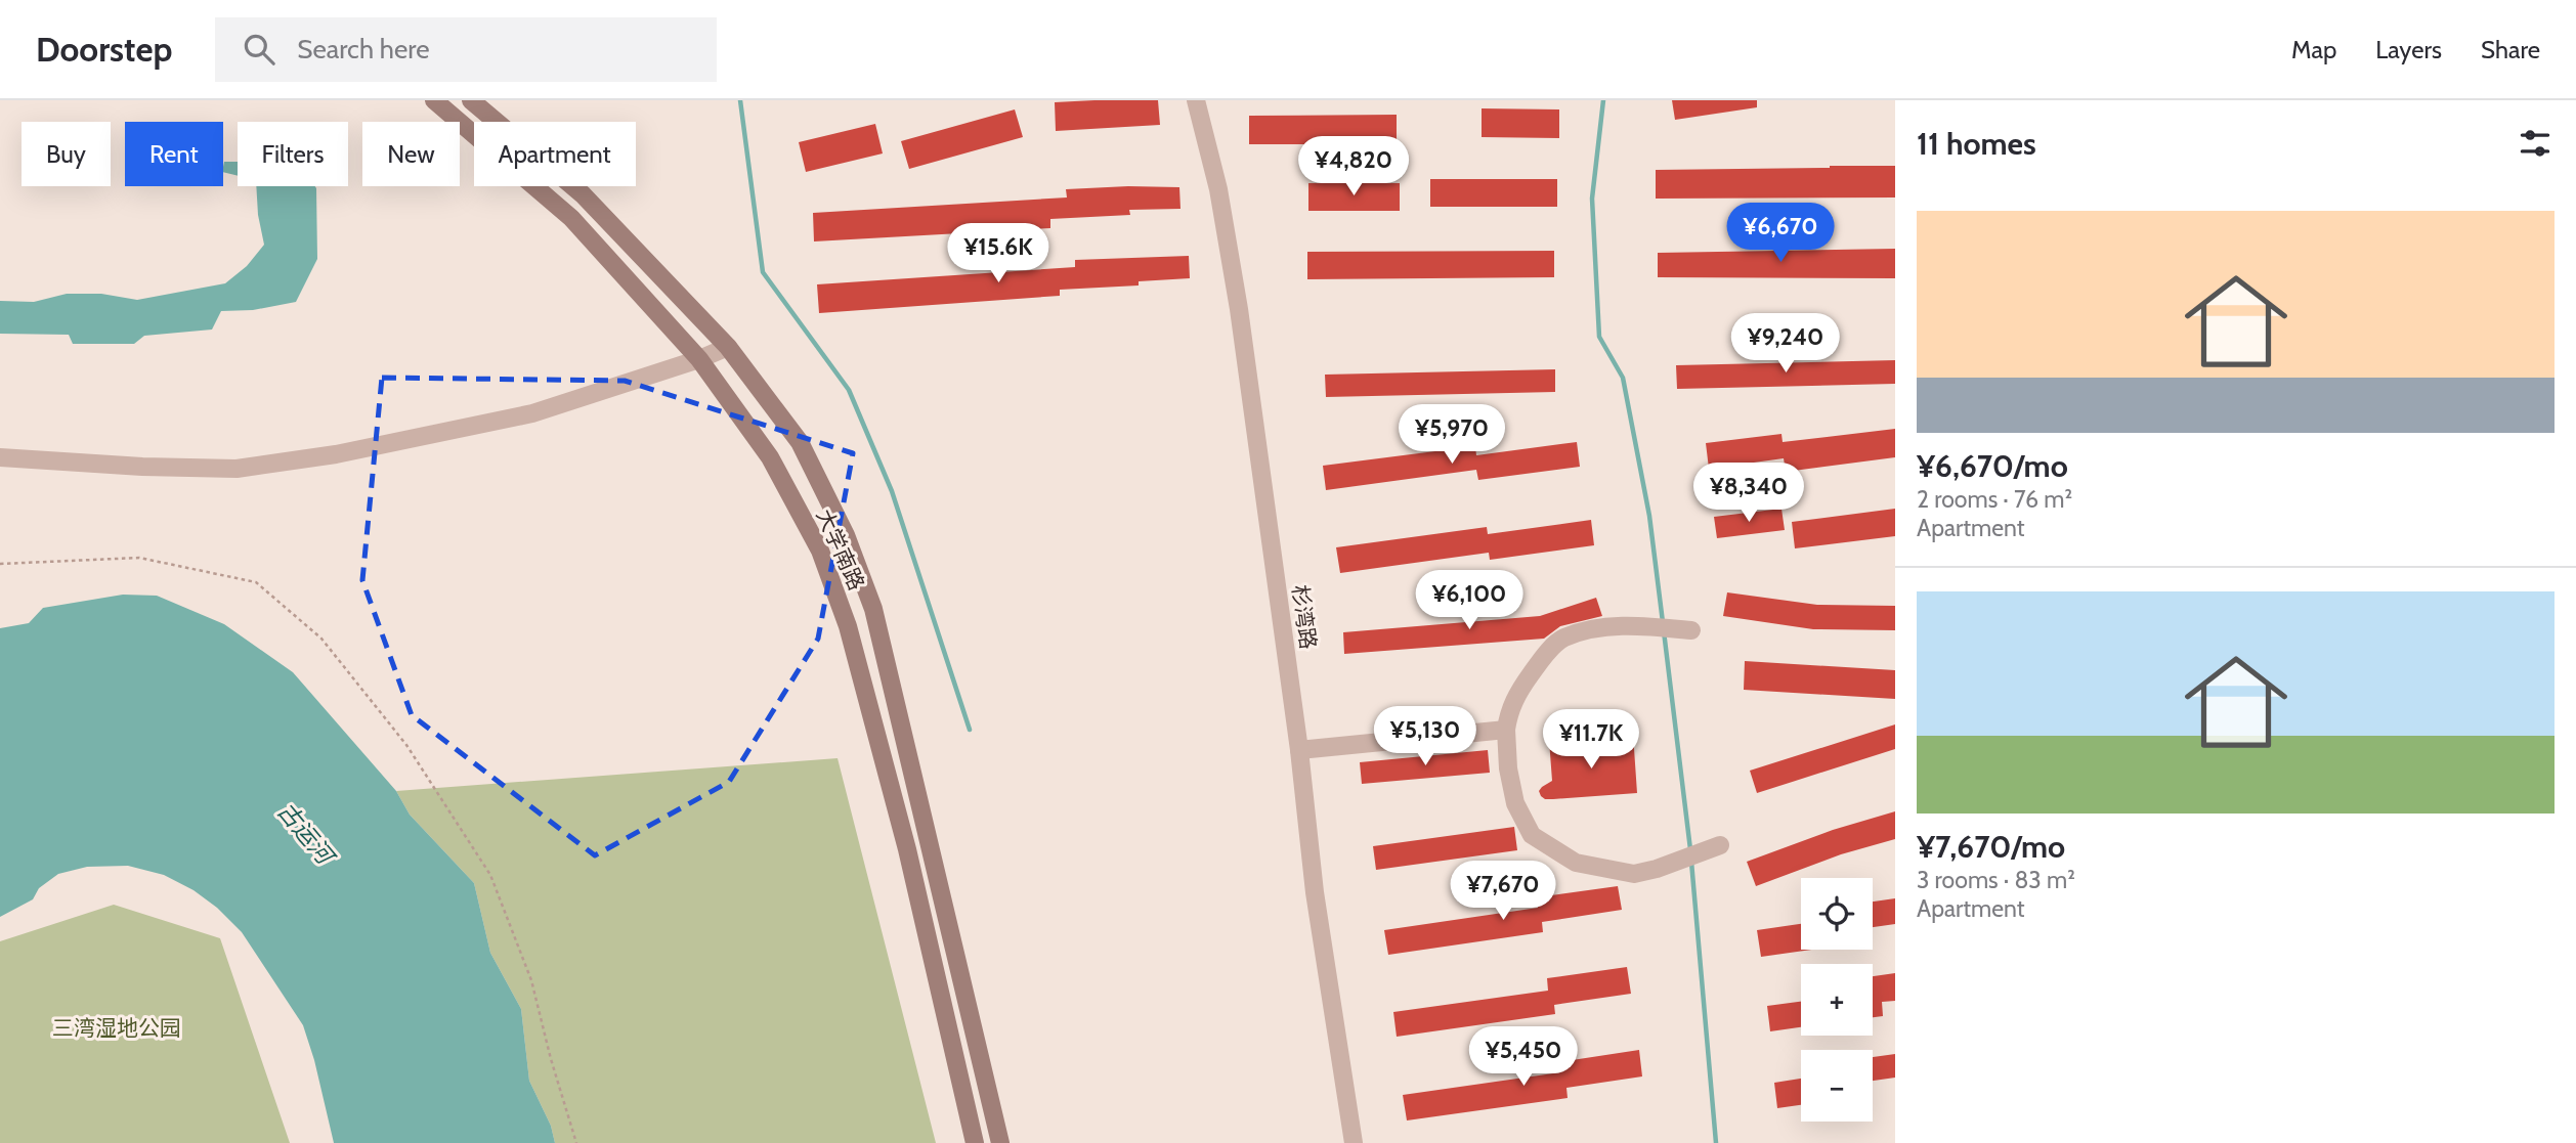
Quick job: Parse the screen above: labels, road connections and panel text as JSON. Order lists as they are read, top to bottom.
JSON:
{
  "streets": {
    "main road": ["大学南路"],
    "street": ["杉湾路"]
  },
  "water": ["古运河"],
  "parks": ["三湾湿地公园"],
  "page": {
    "header": "Doorstep",
    "search": "Search here",
    "nav": ["Map", "Layers", "Share"],
    "heading": "11 homes",
    "chip": [
      "Buy",
      "Rent",
      "Filters",
      "New",
      "Apartment"
    ],
    "price": [
      "¥4,820",
      "¥6,670",
      "¥15.6K",
      "¥9,240",
      "¥5,970",
      "¥8,340",
      "¥6,100",
      "¥5,130",
      "¥11.7K",
      "¥7,670",
      "¥5,450"
    ],
    "list": [
      {
        "name": "¥6,670/mo",
        "note": "2 rooms · 76 m² · Apartment"
      },
      {
        "name": "¥7,670/mo",
        "note": "3 rooms · 83 m² · Apartment"
      }
    ],
    "map_buttons": ["+", "−"]
  }
}
